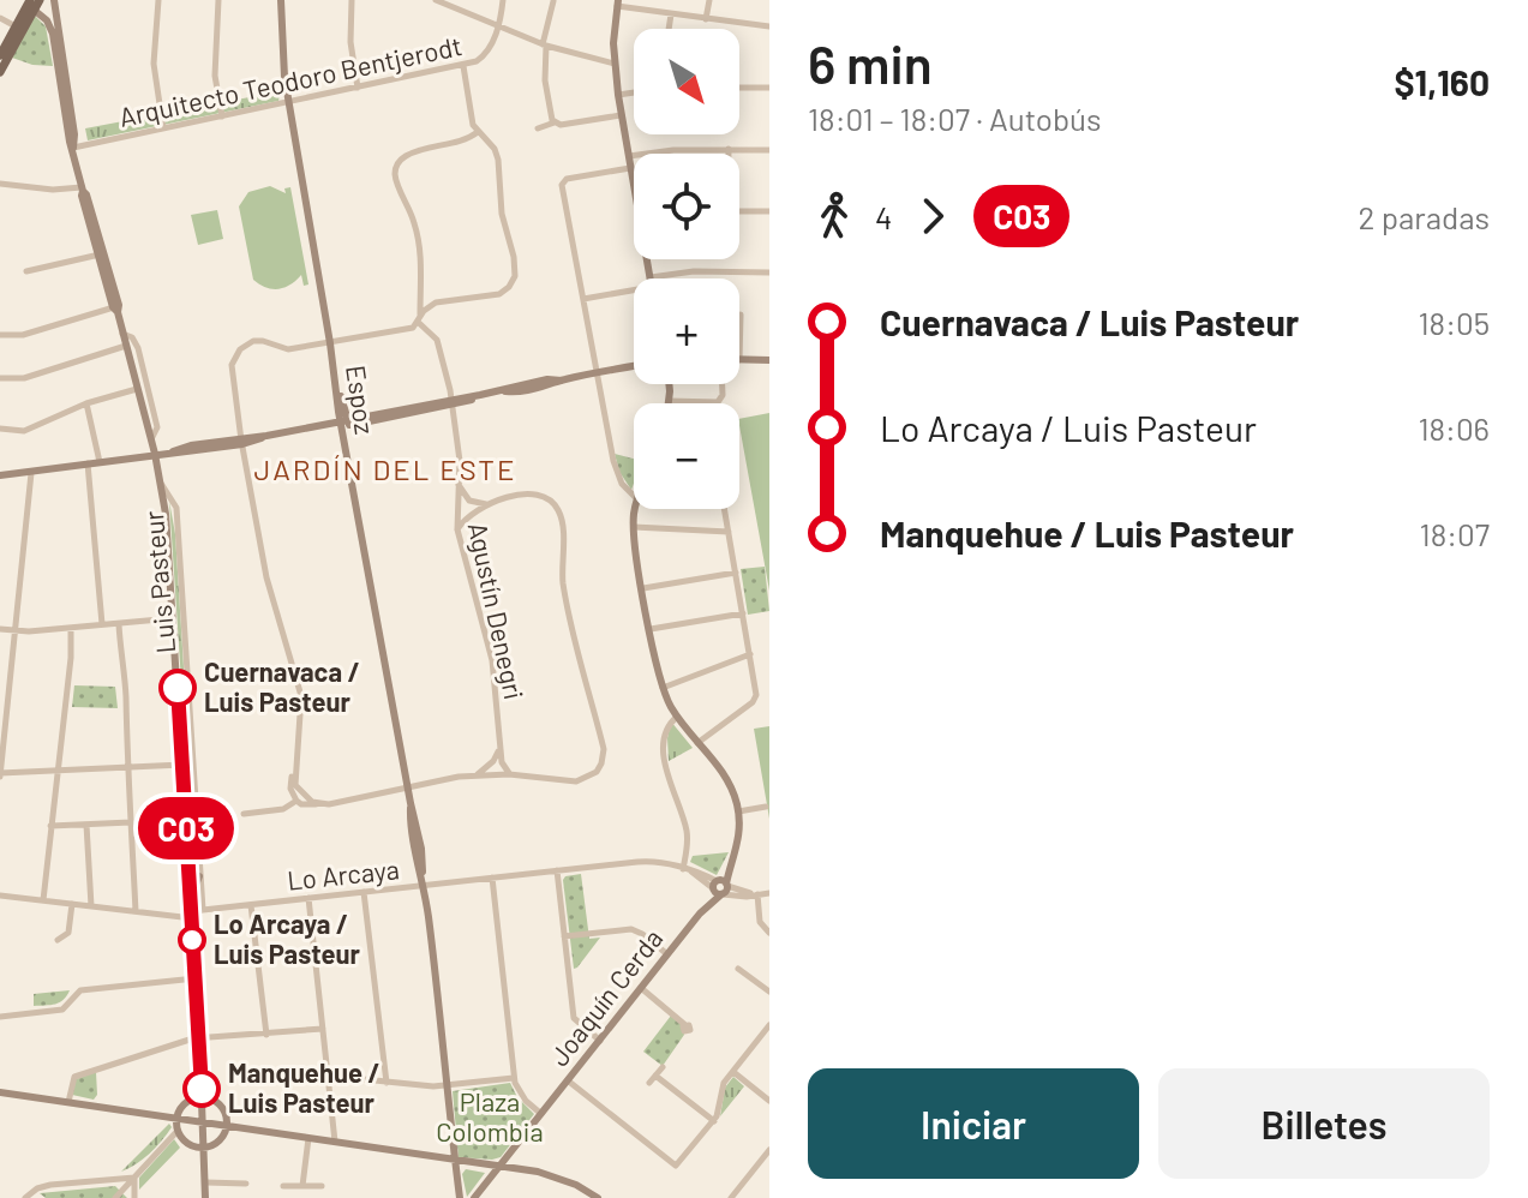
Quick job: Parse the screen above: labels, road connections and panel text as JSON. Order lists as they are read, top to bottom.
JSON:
{
  "streets": {
    "street": [
      "Arquitecto Teodoro Bentjerodt",
      "Espoz",
      "Luis Pasteur",
      "Agustín Denegri",
      "Lo Arcaya",
      "Joaquín Cerda"
    ]
  },
  "crossings": [
    ["Arquitecto Teodoro Bentjerodt", "Espoz"],
    ["Espoz", "Lo Arcaya"],
    ["Luis Pasteur", "Lo Arcaya"],
    ["Lo Arcaya", "Joaquín Cerda"]
  ],
  "districts": ["JARDÍN DEL ESTE"],
  "parks": ["Plaza Colombia"],
  "places": ["Cuernavaca / Luis Pasteur", "Lo Arcaya / Luis Pasteur", "Manquehue / Luis Pasteur"],
  "lines": ["bus line C03"],
  "north": "bottom right",
  "page": {
    "on_map": "C03",
    "heading": ["6 min", "18:01 – 18:07 · Autobús", "$1,160"],
    "map_buttons": ["+", "−"],
    "legs": ["4", "C03", "2 paradas"],
    "list": [
      {
        "name": "Cuernavaca / Luis Pasteur",
        "value": "18:05"
      },
      {
        "name": "Lo Arcaya / Luis Pasteur",
        "value": "18:06"
      },
      {
        "name": "Manquehue / Luis Pasteur",
        "value": "18:07"
      }
    ],
    "buttons": ["Iniciar", "Billetes"]
  }
}
